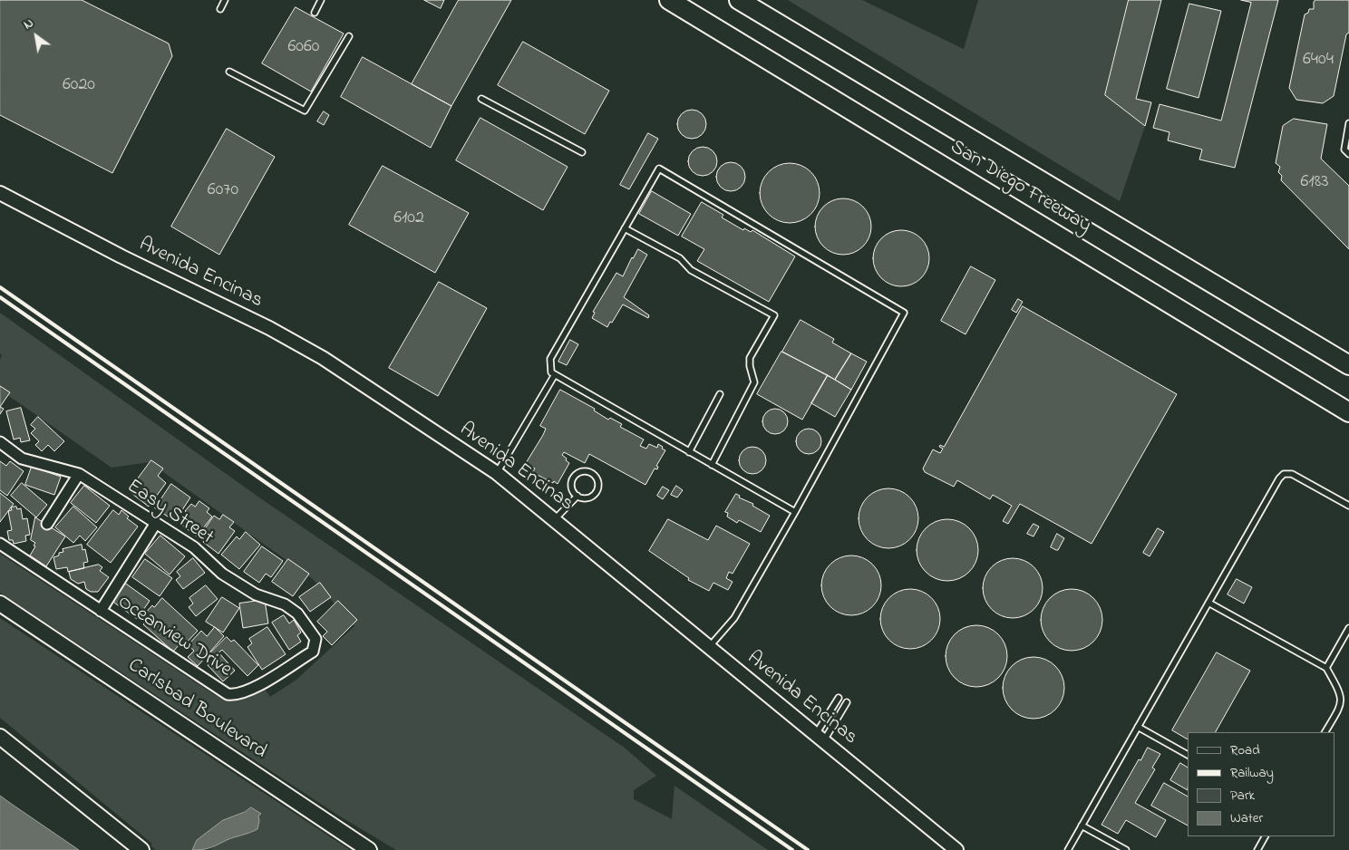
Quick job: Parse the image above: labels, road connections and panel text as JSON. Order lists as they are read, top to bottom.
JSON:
{
  "streets": {
    "highway": ["San Diego Freeway"],
    "main road": ["Carlsbad Boulevard"],
    "street": ["Avenida Encinas", "Easy Street", "Oceanview Drive"]
  },
  "crossings": [
    ["Easy Street", "Oceanview Drive"]
  ],
  "house_numbers": [
    "6060",
    "6404",
    "6020",
    "6183",
    "6070",
    "6102"
  ],
  "legend": [
    "Road",
    "Railway",
    "Park",
    "Water"
  ],
  "north": "top left"
}
